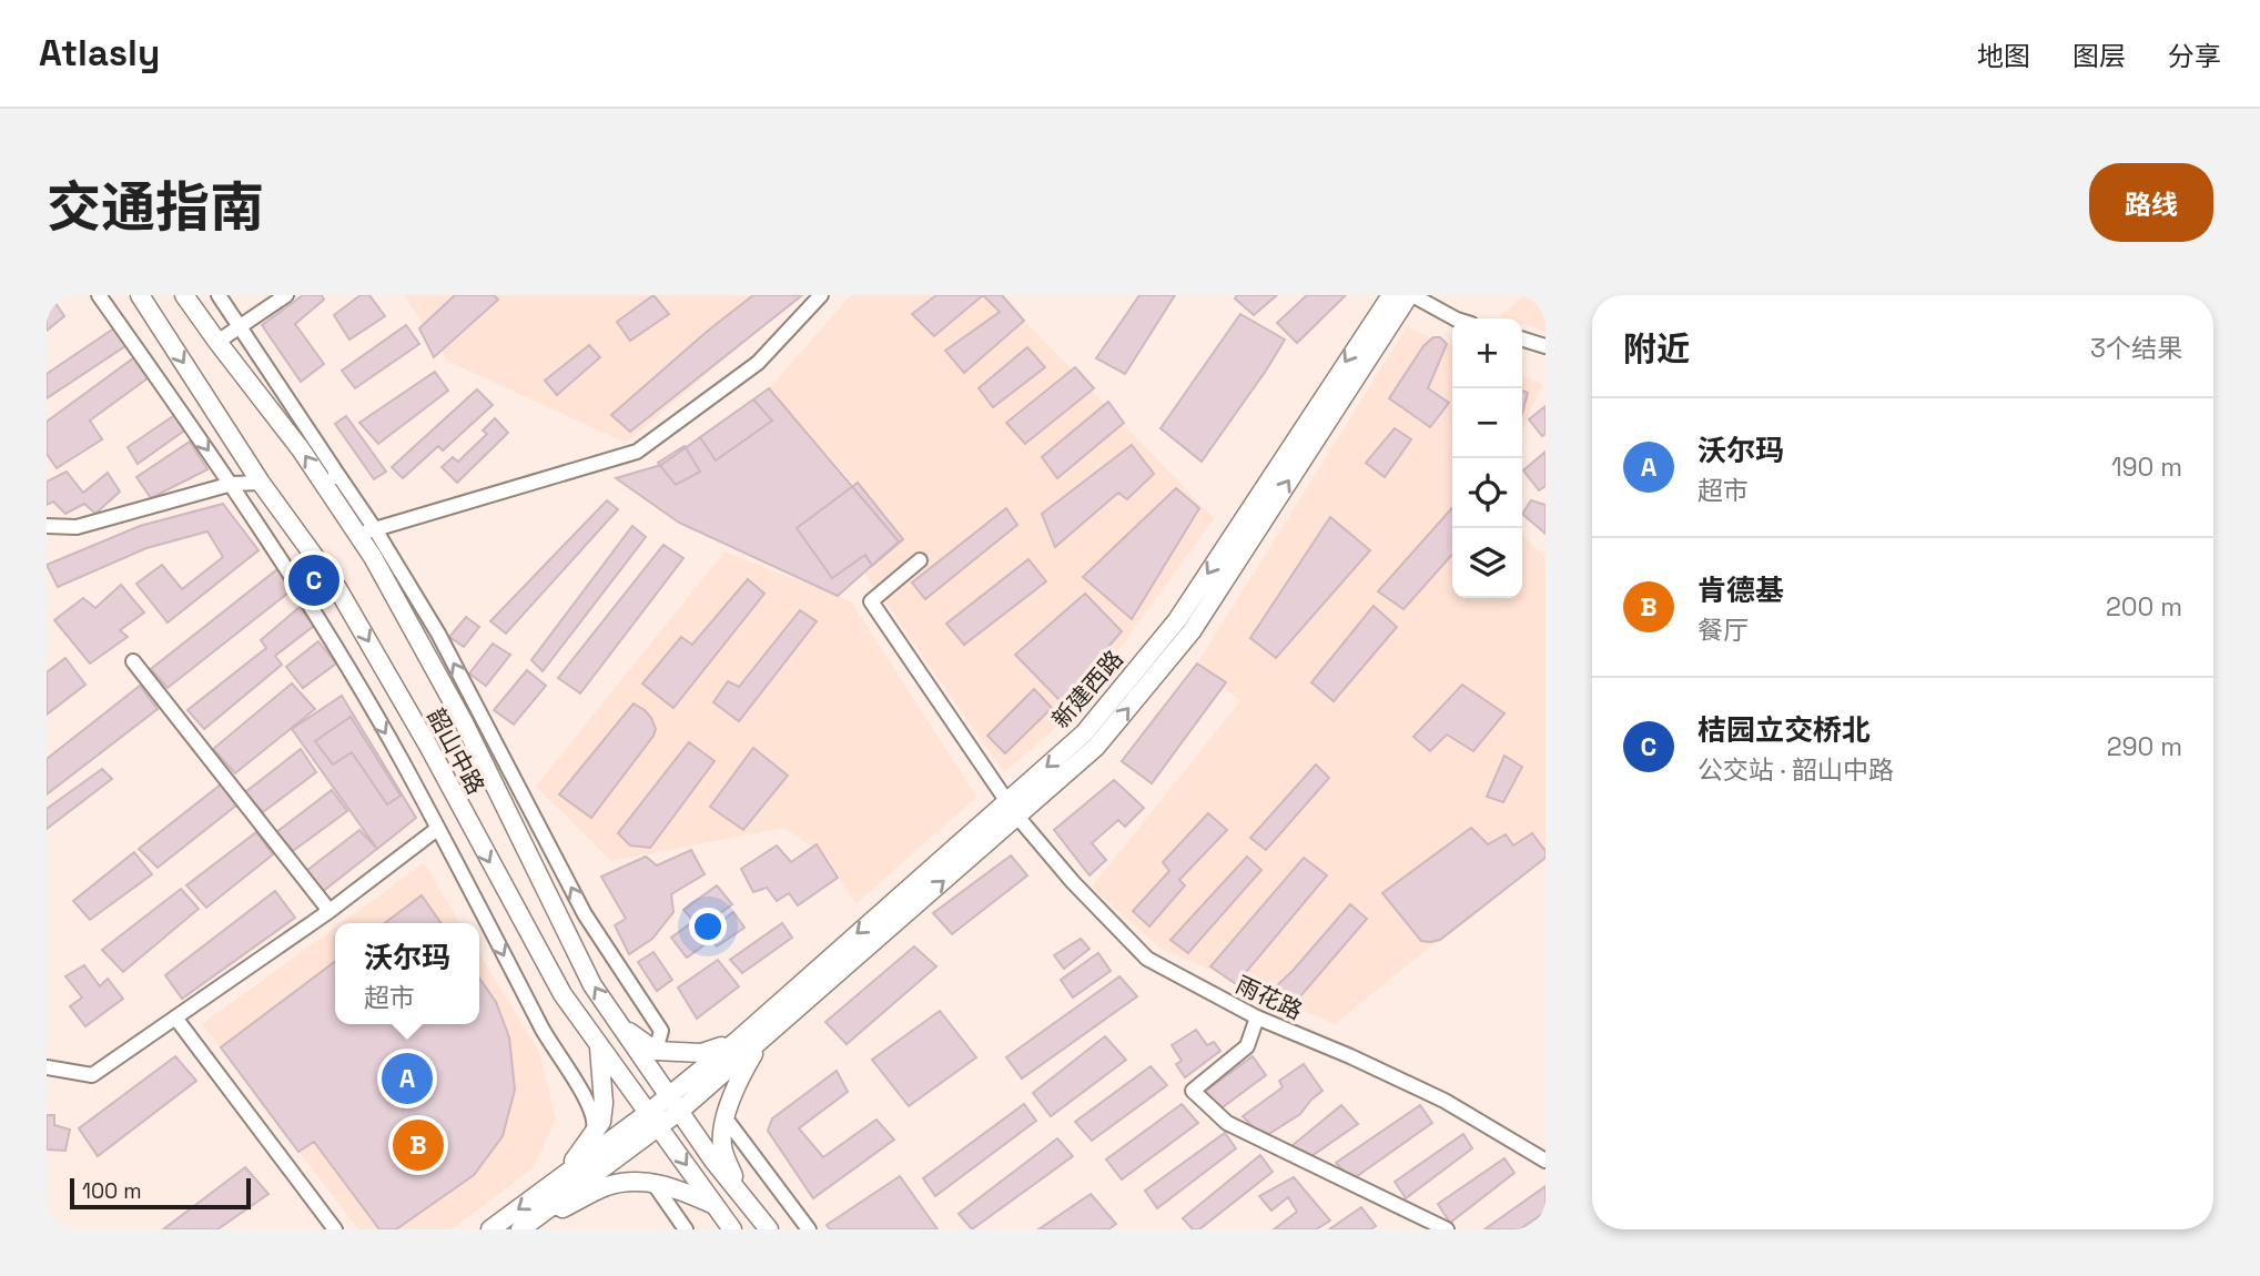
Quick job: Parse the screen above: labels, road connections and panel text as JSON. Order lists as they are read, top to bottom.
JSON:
{
  "streets": {
    "main road": ["新建西路", "韶山中路"],
    "street": ["雨花路"]
  },
  "crossings": [
    ["新建西路", "韶山中路"],
    ["新建西路", "雨花路"]
  ],
  "scale_bar": "100 m",
  "page": {
    "header": "Atlasly",
    "nav": ["地图", "图层", "分享"],
    "title": "交通指南",
    "buttons": "路线",
    "heading": ["附近", "3个结果"],
    "map_buttons": ["+", "−"],
    "list": [
      {
        "mark": "A",
        "name": "沃尔玛",
        "note": "超市",
        "value": "190 m"
      },
      {
        "mark": "B",
        "name": "肯德基",
        "note": "餐厅",
        "value": "200 m"
      },
      {
        "mark": "C",
        "name": "桔园立交桥北",
        "note": "公交站 · 韶山中路",
        "value": "290 m"
      }
    ],
    "pins": ["C", "A", "B"],
    "popup": ["沃尔玛", "超市"],
    "scale": "100 m"
  }
}
